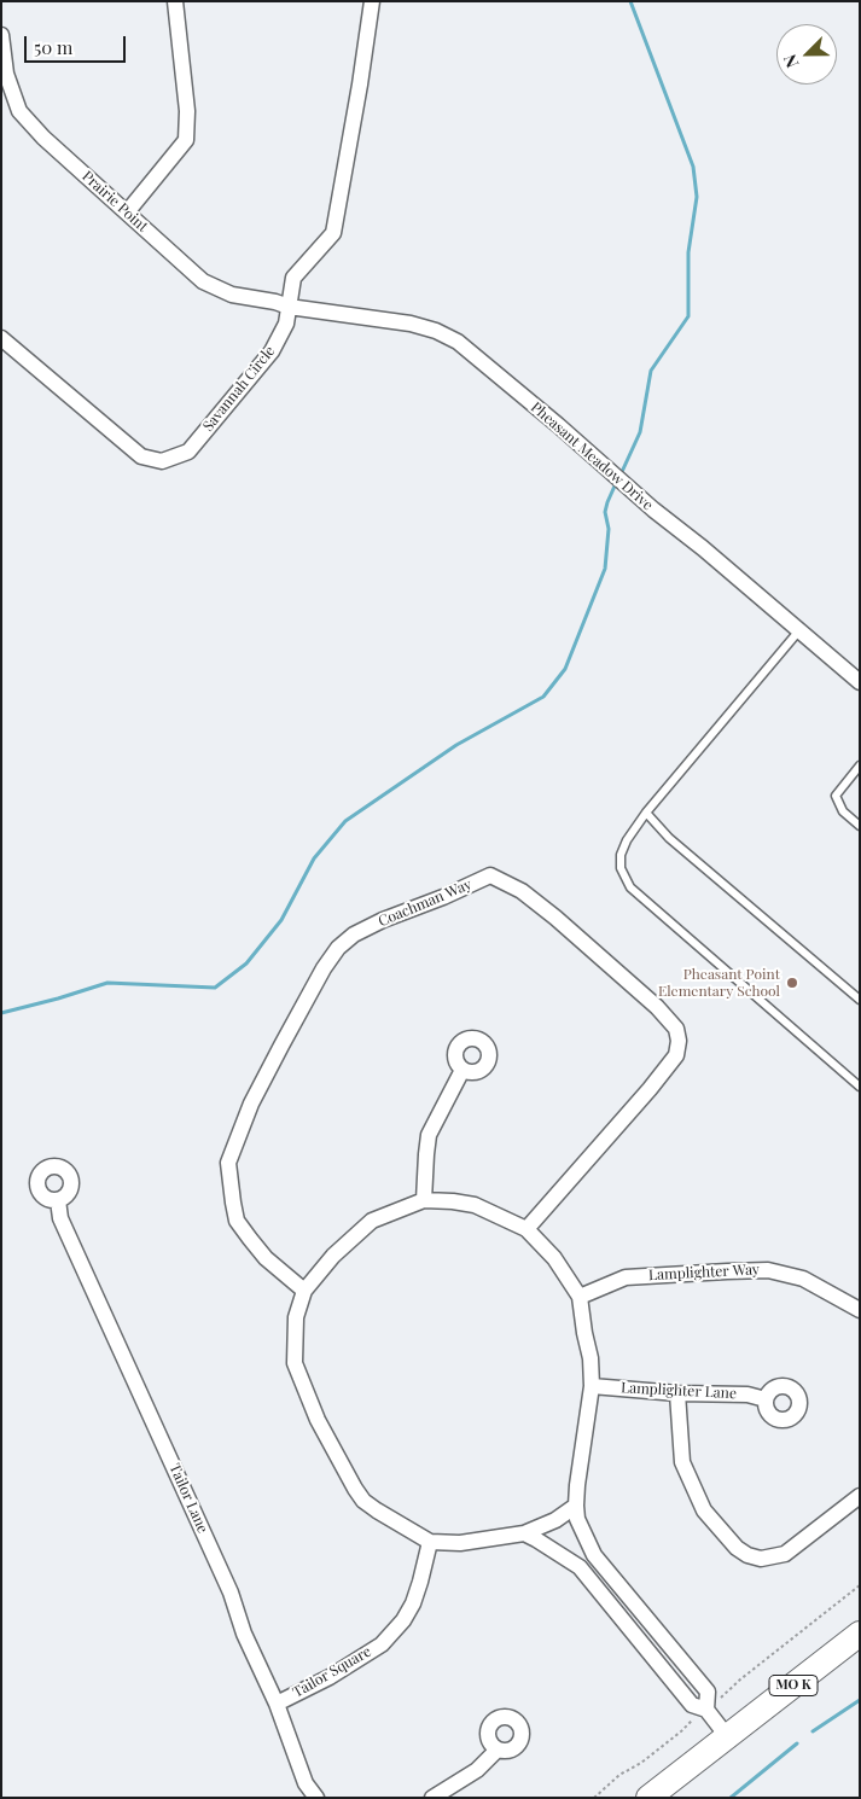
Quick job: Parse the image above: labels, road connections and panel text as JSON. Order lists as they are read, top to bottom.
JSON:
{
  "streets": {
    "main road": ["MO K"],
    "street": [
      "Prairie Point",
      "Savannah Circle",
      "Pheasant Meadow Drive",
      "Coachman Way",
      "Lamplighter Way",
      "Lamplighter Lane",
      "Tailor Lane",
      "Tailor Square"
    ]
  },
  "crossings": [
    ["Prairie Point", "Savannah Circle"],
    ["Prairie Point", "Pheasant Meadow Drive"],
    ["Savannah Circle", "Pheasant Meadow Drive"],
    ["Tailor Lane", "Tailor Square"]
  ],
  "places": ["Pheasant Point Elementary School"],
  "scale_bar": "50 m",
  "north": "bottom left"
}
